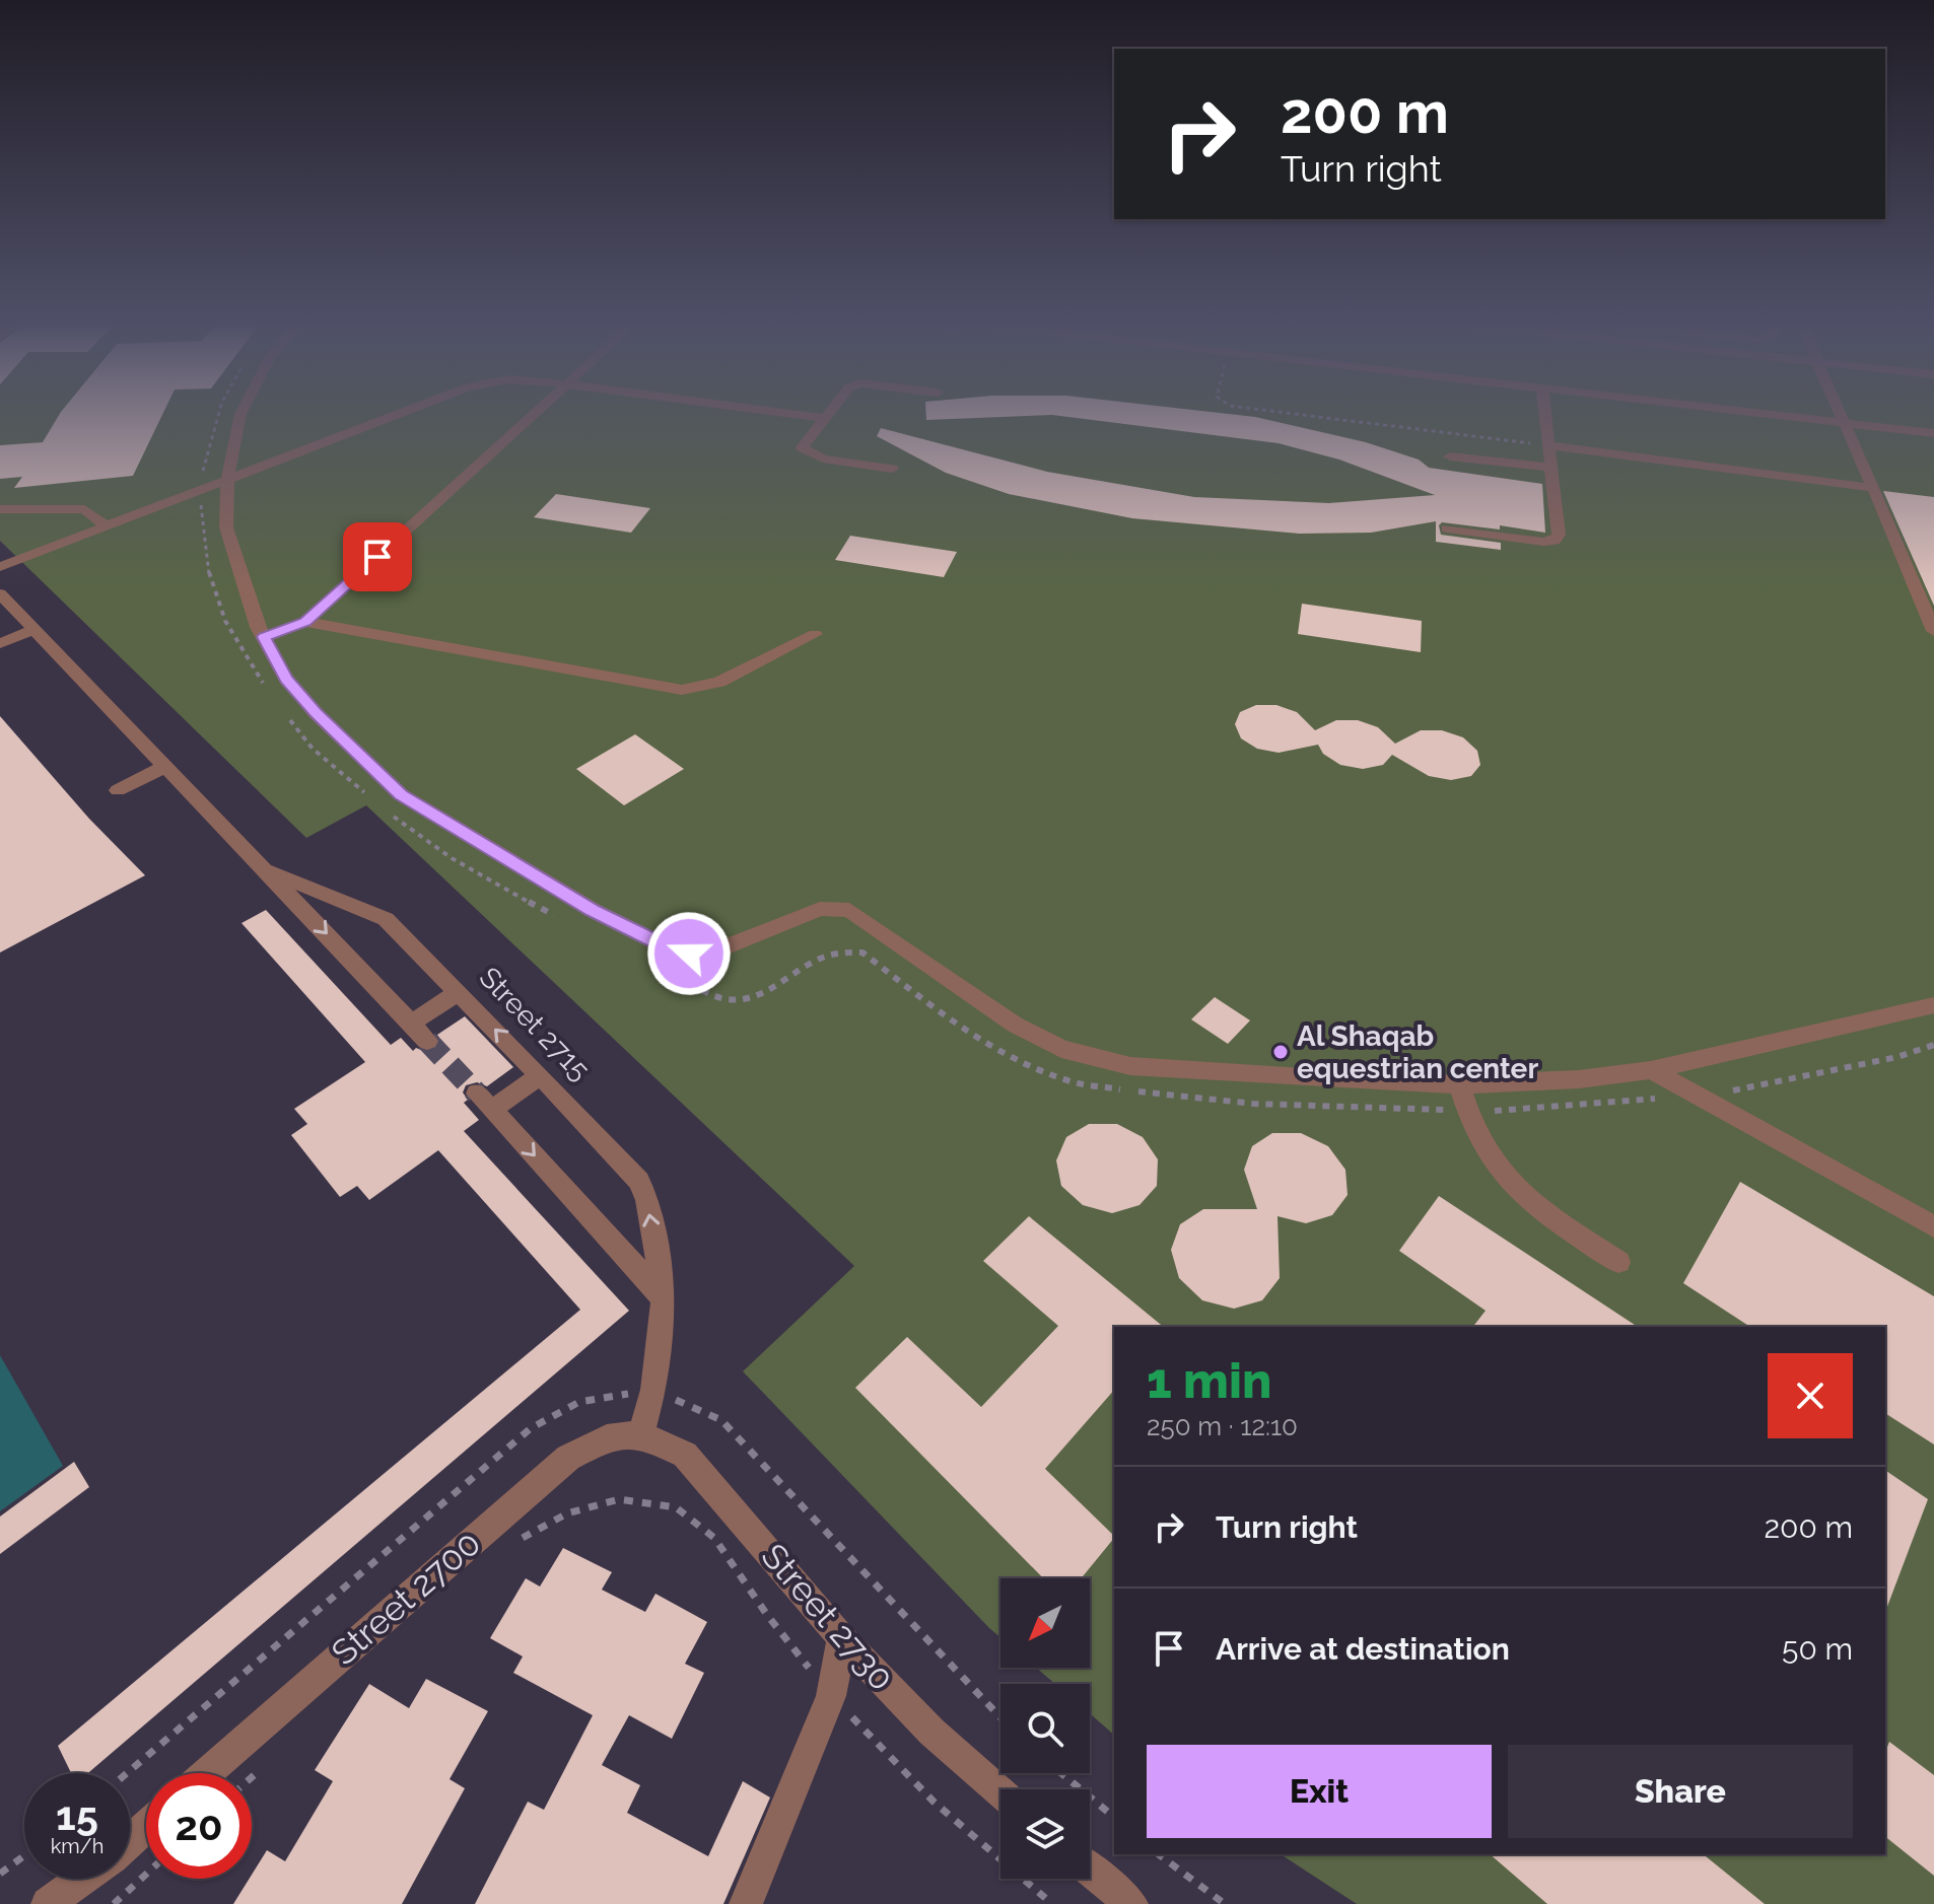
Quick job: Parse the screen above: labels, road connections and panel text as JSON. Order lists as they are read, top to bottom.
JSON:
{
  "streets": {
    "street": ["Street 2715", "Street 2700", "Street 2730"]
  },
  "crossings": [
    ["Street 2715", "Street 2700"],
    ["Street 2715", "Street 2730"],
    ["Street 2700", "Street 2730"]
  ],
  "places": ["Al Shaqab equestrian center"],
  "north": "bottom left",
  "page": {
    "turn": ["200 m", "Turn right"],
    "heading": ["1 min", "250 m · 12:10"],
    "list": [
      {
        "name": "Turn right",
        "value": "200 m"
      },
      {
        "name": "Arrive at destination",
        "value": "50 m"
      }
    ],
    "buttons": ["Exit", "Share"],
    "speed": "15 km/h",
    "limit": "20"
  }
}
